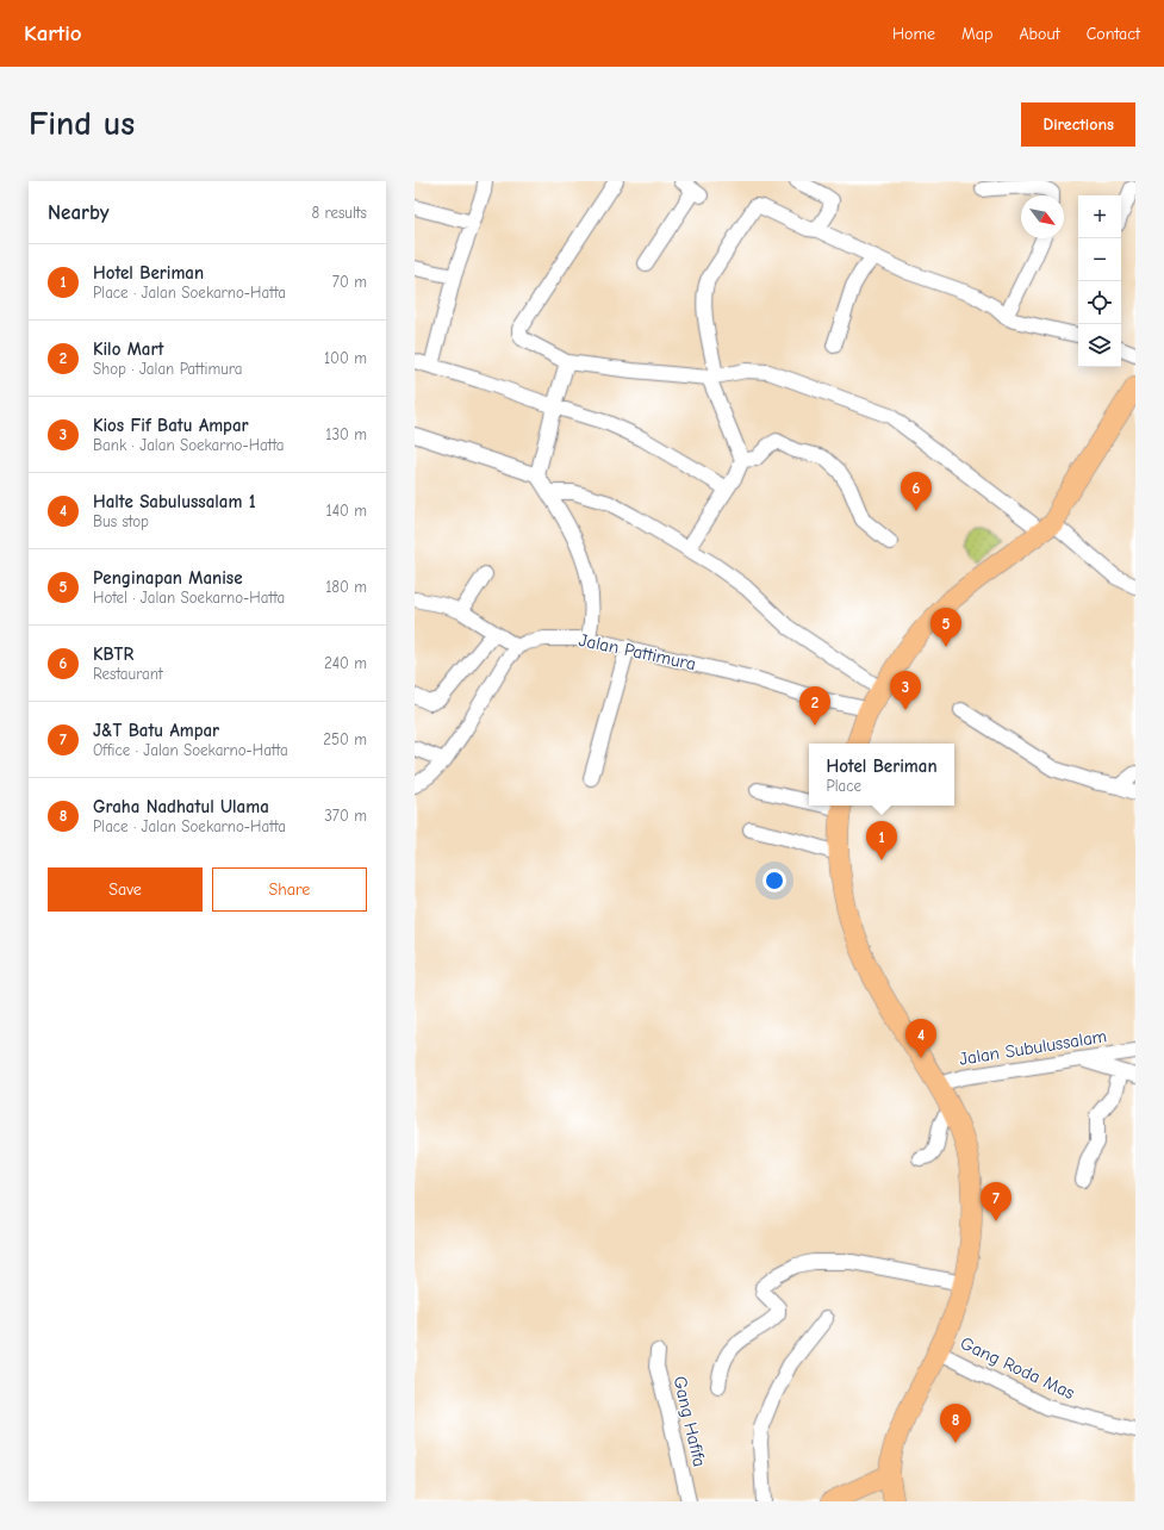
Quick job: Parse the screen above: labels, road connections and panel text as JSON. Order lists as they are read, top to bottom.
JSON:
{
  "streets": {
    "street": [
      "Jalan Pattimura",
      "Jalan Subulussalam",
      "Gang Roda Mas",
      "Gang Hafifa"
    ]
  },
  "north": "bottom right",
  "page": {
    "header": "Kartio",
    "nav": [
      "Home",
      "Map",
      "About",
      "Contact"
    ],
    "buttons": [
      "Directions",
      ["Save", "Share"]
    ],
    "title": "Find us",
    "heading": ["Nearby", "8 results"],
    "map_buttons": ["+", "−"],
    "list": [
      {
        "mark": "1",
        "name": "Hotel Beriman",
        "note": "Place · Jalan Soekarno-Hatta",
        "value": "70 m"
      },
      {
        "mark": "2",
        "name": "Kilo Mart",
        "note": "Shop · Jalan Pattimura",
        "value": "100 m"
      },
      {
        "mark": "3",
        "name": "Kios Fif Batu Ampar",
        "note": "Bank · Jalan Soekarno-Hatta",
        "value": "130 m"
      },
      {
        "mark": "4",
        "name": "Halte Sabulussalam 1",
        "note": "Bus stop",
        "value": "140 m"
      },
      {
        "mark": "5",
        "name": "Penginapan Manise",
        "note": "Hotel · Jalan Soekarno-Hatta",
        "value": "180 m"
      },
      {
        "mark": "6",
        "name": "KBTR",
        "note": "Restaurant",
        "value": "240 m"
      },
      {
        "mark": "7",
        "name": "J&T Batu Ampar",
        "note": "Office · Jalan Soekarno-Hatta",
        "value": "250 m"
      },
      {
        "mark": "8",
        "name": "Graha Nadhatul Ulama",
        "note": "Place · Jalan Soekarno-Hatta",
        "value": "370 m"
      }
    ],
    "pins": [
      "6",
      "5",
      "3",
      "2",
      "1",
      "4",
      "7",
      "8"
    ],
    "popup": ["Hotel Beriman", "Place"]
  }
}
